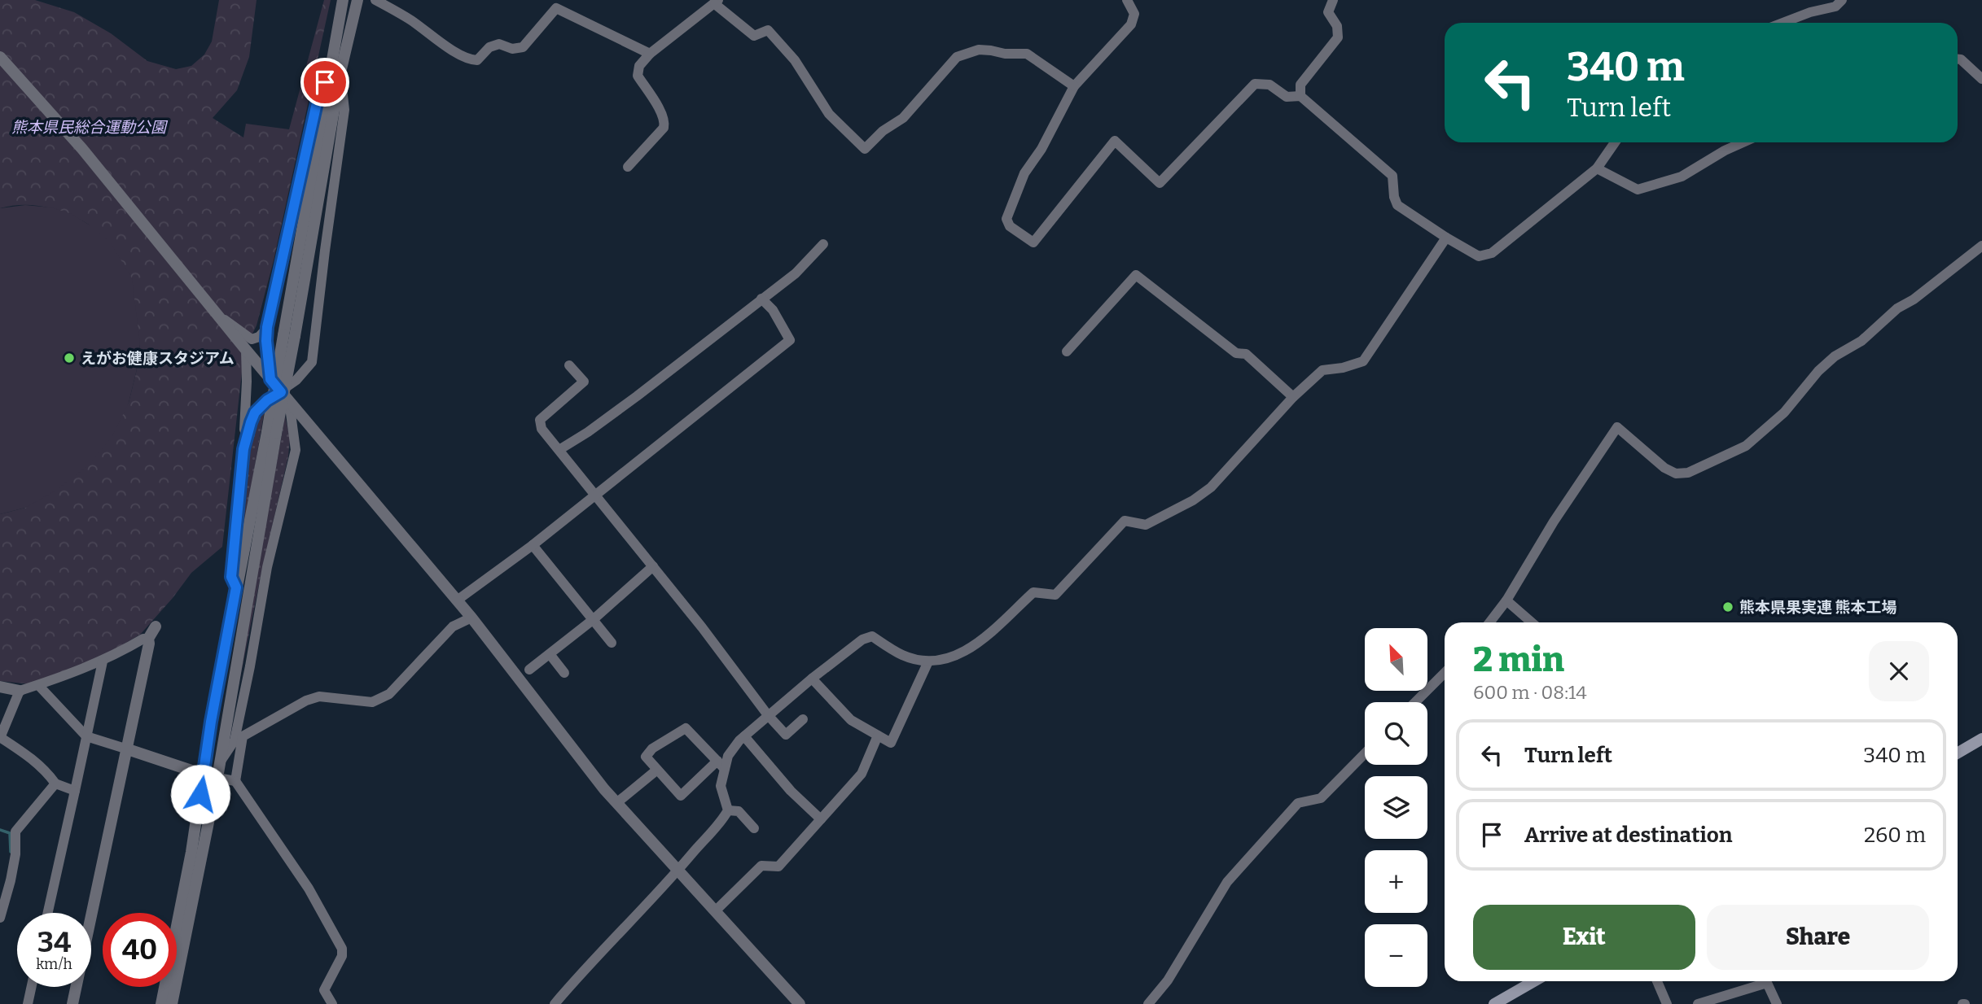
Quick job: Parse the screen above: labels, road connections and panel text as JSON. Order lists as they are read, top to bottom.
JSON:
{
  "parks": ["熊本県民総合運動公園"],
  "places": ["えがお健康スタジアム", "熊本県果実連 熊本工場"],
  "north": "top left",
  "page": {
    "turn": ["340 m", "Turn left"],
    "heading": ["2 min", "600 m · 08:14"],
    "map_buttons": ["+", "−"],
    "list": [
      {
        "name": "Turn left",
        "value": "340 m"
      },
      {
        "name": "Arrive at destination",
        "value": "260 m"
      }
    ],
    "buttons": ["Exit", "Share"],
    "speed": "34 km/h",
    "limit": "40"
  }
}
